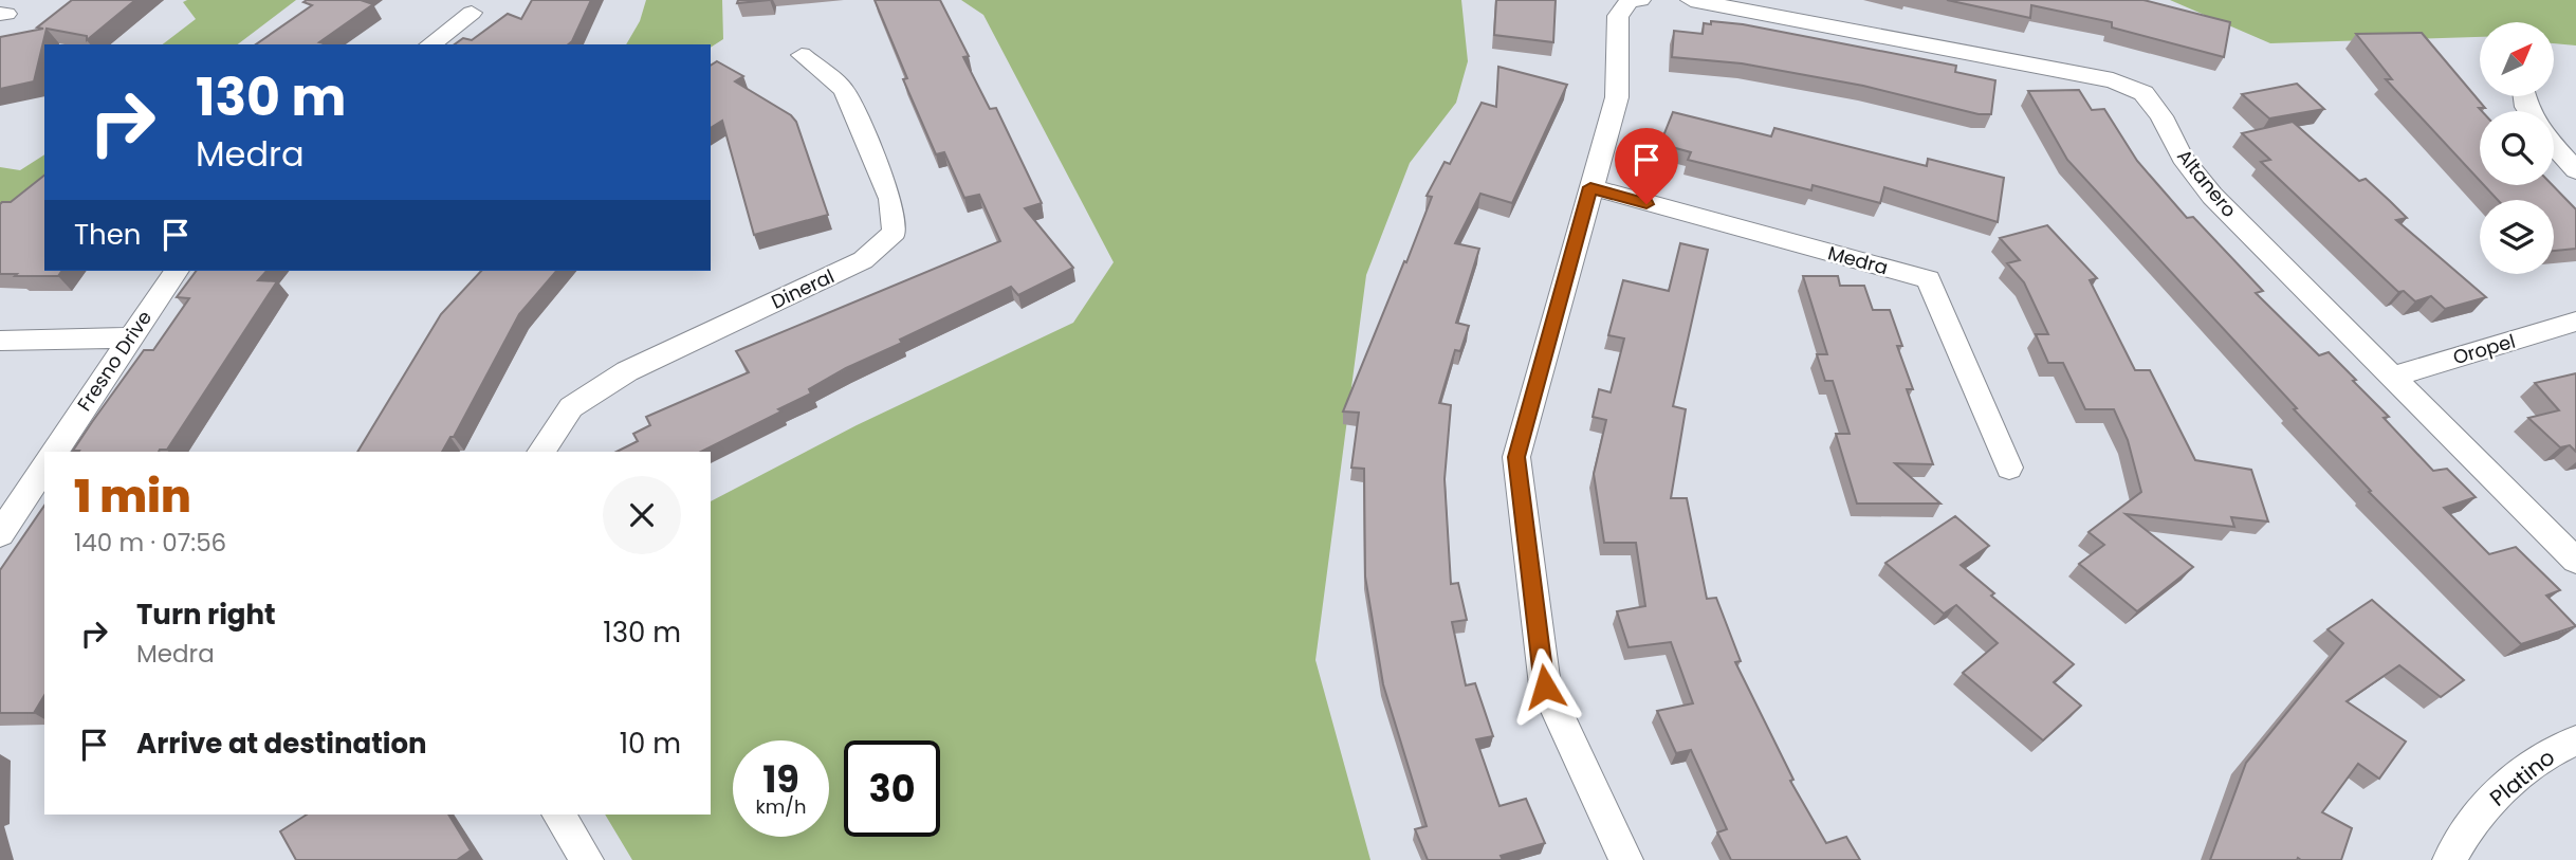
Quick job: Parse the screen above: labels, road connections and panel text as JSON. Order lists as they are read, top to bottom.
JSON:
{
  "streets": {
    "street": [
      "Altanero",
      "Medra",
      "Dineral",
      "Oropel",
      "Fresno Drive",
      "Platino"
    ]
  },
  "crossings": [
    ["Altanero", "Oropel"]
  ],
  "north": "top right",
  "page": {
    "turn": ["130 m", "Medra"],
    "then": "Then",
    "heading": ["1 min", "140 m · 07:56"],
    "list": [
      {
        "name": "Turn right",
        "note": "Medra",
        "value": "130 m"
      },
      {
        "name": "Arrive at destination",
        "value": "10 m"
      }
    ],
    "speed": "19 km/h",
    "limit": "30"
  }
}
